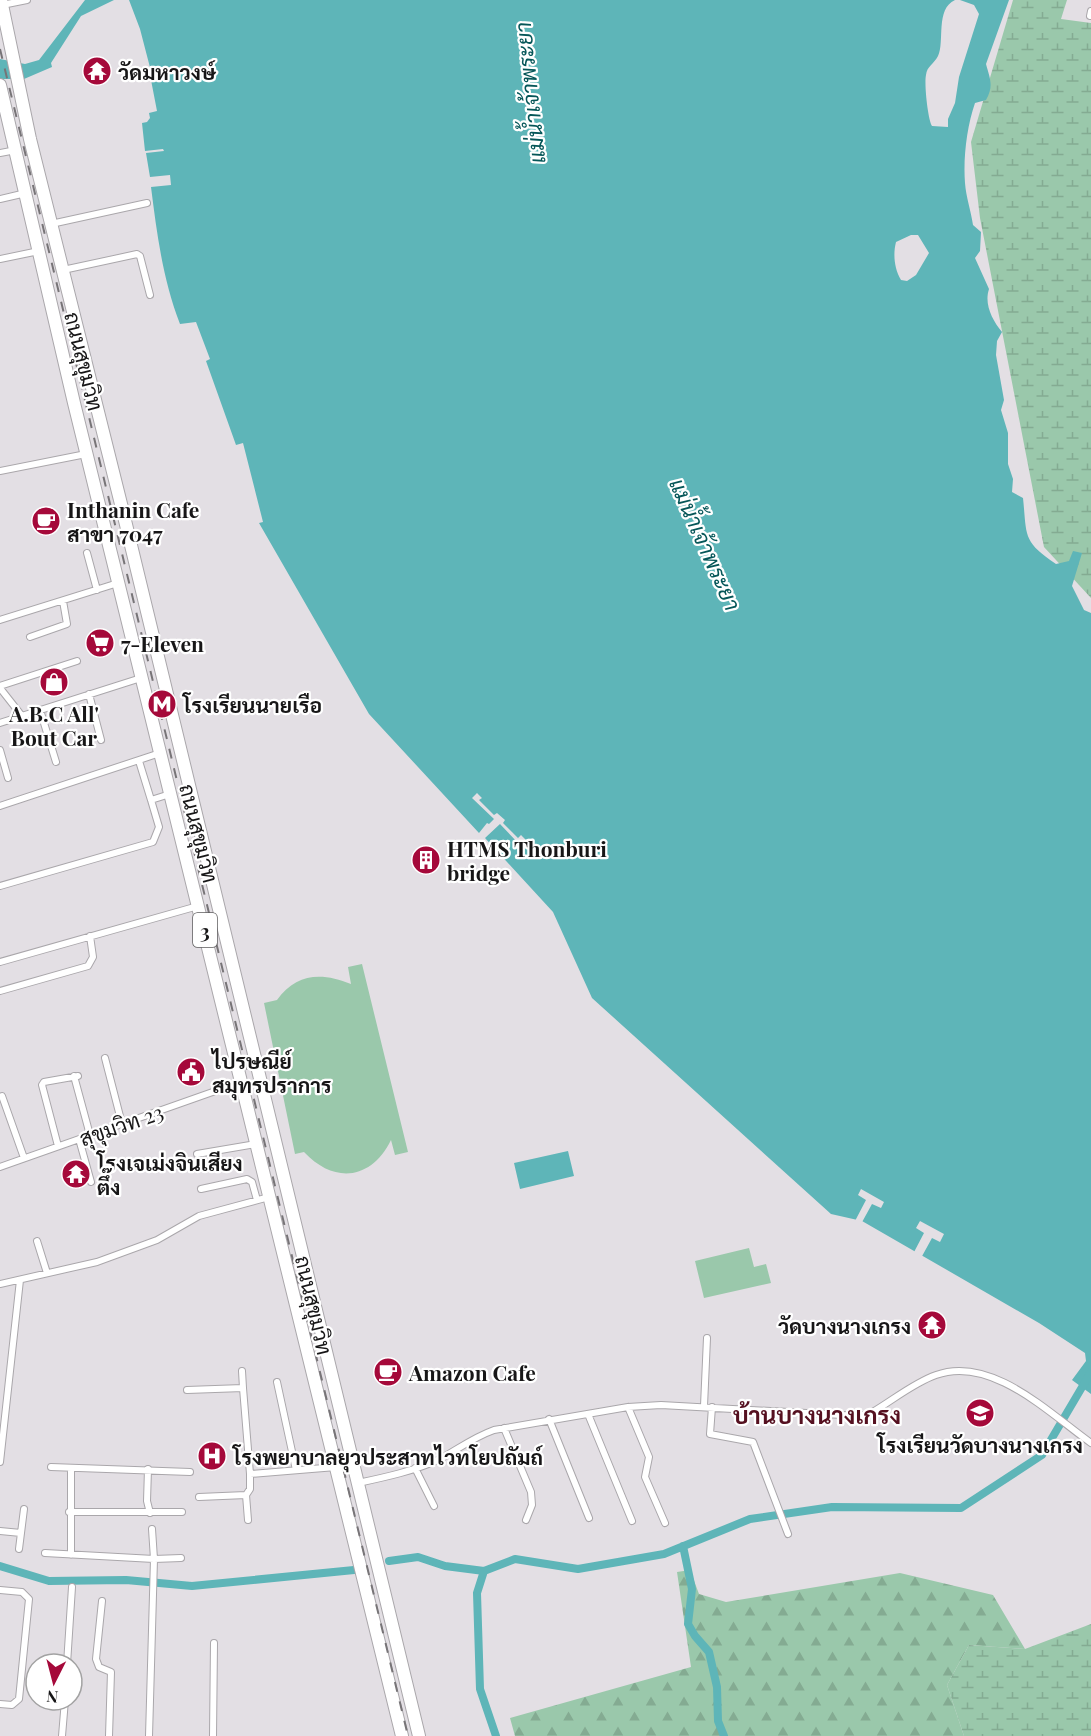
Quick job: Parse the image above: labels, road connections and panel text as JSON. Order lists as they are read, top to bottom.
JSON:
{
  "streets": {
    "highway": ["ถนนสุขุมวิท", "3"],
    "street": ["สุขุมวิท 23"]
  },
  "crossings": [
    ["ถนนสุขุมวิท", "สุขุมวิท 23"]
  ],
  "districts": ["บ้านบางนางเกรง"],
  "water": ["แม่น้ำเจ้าพระยา"],
  "places": {
    "temple": ["วัดมหาวงษ์", "โรงเจเม่งจินเสียง ตึ๊ง", "วัดบางนางเกรง"],
    "cafe": ["Inthanin Cafe สาขา 7047", "Amazon Cafe"],
    "supermarket": ["7-Eleven"],
    "shop": ["A.B.C All' Bout Car"],
    "metro station": ["โรงเรียนนายเรือ"],
    "building": ["HTMS Thonburi bridge"],
    "public building": ["ไปรษณีย์ สมุทรปราการ"],
    "school or university": ["โรงเรียนวัดบางนางเกรง"],
    "hospital": ["โรงพยาบาลยุวประสาทไวทโยปถัมถ์"]
  },
  "north": "bottom"
}
